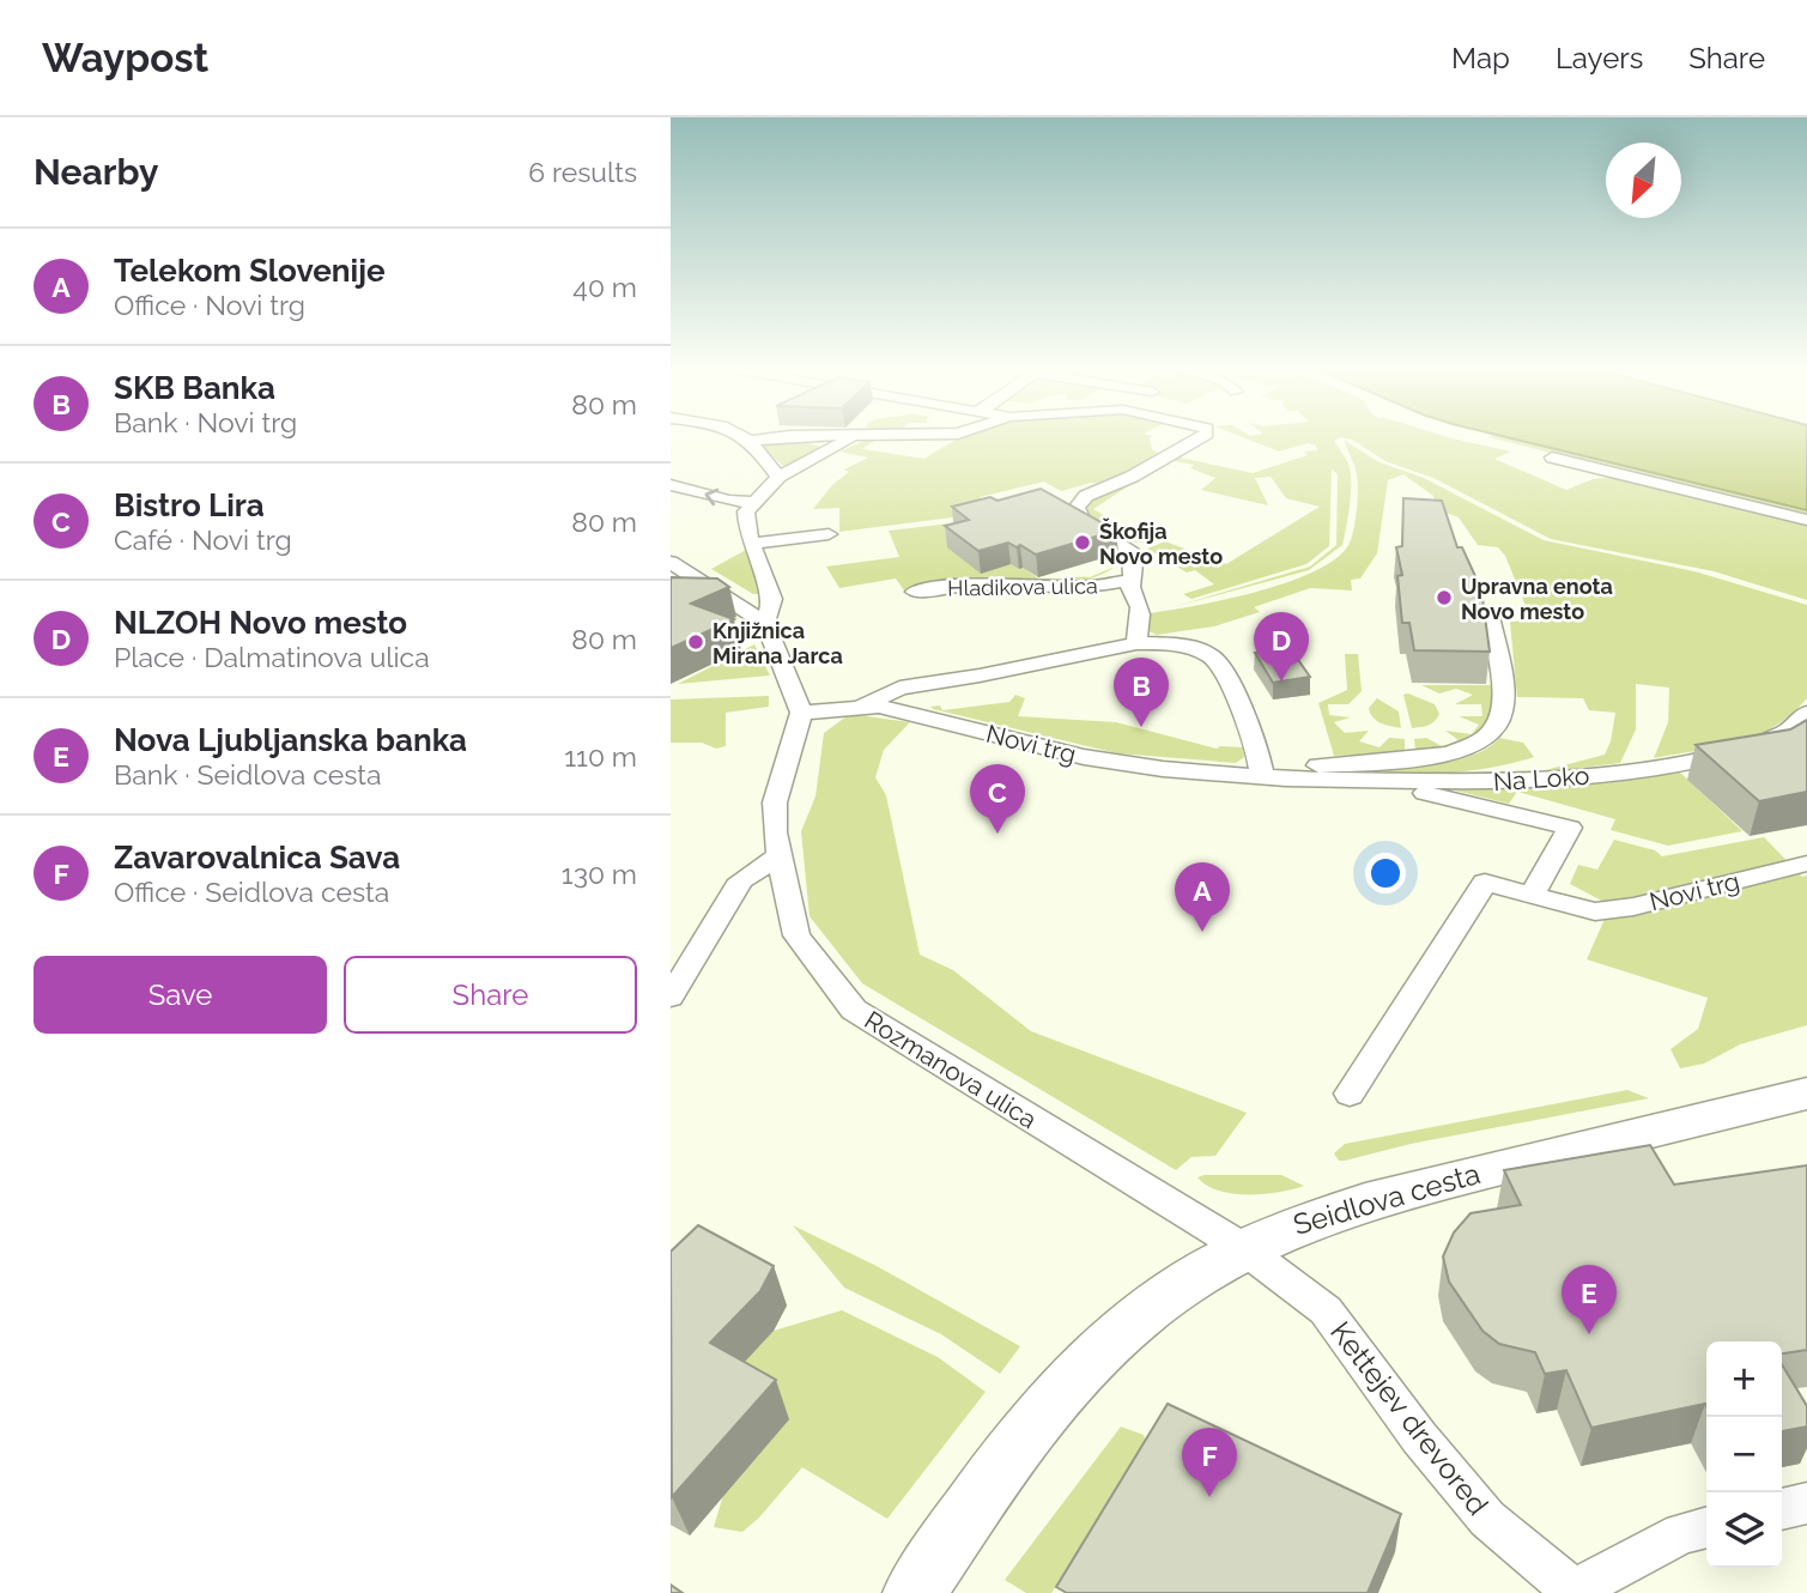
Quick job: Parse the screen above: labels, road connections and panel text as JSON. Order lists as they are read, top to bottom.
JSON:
{
  "streets": {
    "street": [
      "Hladikova ulica",
      "Novi trg",
      "Na Loko",
      "Rozmanova ulica",
      "Seidlova cesta",
      "Kettejev drevored"
    ]
  },
  "crossings": [
    ["Novi trg", "Na Loko"],
    ["Novi trg", "Rozmanova ulica"],
    ["Rozmanova ulica", "Seidlova cesta"],
    ["Rozmanova ulica", "Kettejev drevored"],
    ["Seidlova cesta", "Kettejev drevored"]
  ],
  "places": ["Škofija Novo mesto", "Upravna enota Novo mesto", "Knjižnica Mirana Jarca"],
  "north": "bottom left",
  "page": {
    "header": "Waypost",
    "nav": ["Map", "Layers", "Share"],
    "heading": ["Nearby", "6 results"],
    "list": [
      {
        "mark": "A",
        "name": "Telekom Slovenije",
        "note": "Office · Novi trg",
        "value": "40 m"
      },
      {
        "mark": "B",
        "name": "SKB Banka",
        "note": "Bank · Novi trg",
        "value": "80 m"
      },
      {
        "mark": "C",
        "name": "Bistro Lira",
        "note": "Café · Novi trg",
        "value": "80 m"
      },
      {
        "mark": "D",
        "name": "NLZOH Novo mesto",
        "note": "Place · Dalmatinova ulica",
        "value": "80 m"
      },
      {
        "mark": "E",
        "name": "Nova Ljubljanska banka",
        "note": "Bank · Seidlova cesta",
        "value": "110 m"
      },
      {
        "mark": "F",
        "name": "Zavarovalnica Sava",
        "note": "Office · Seidlova cesta",
        "value": "130 m"
      }
    ],
    "pins": [
      "D",
      "B",
      "C",
      "A",
      "E",
      "F"
    ],
    "buttons": ["Save", "Share"],
    "map_buttons": ["+", "−"]
  }
}
